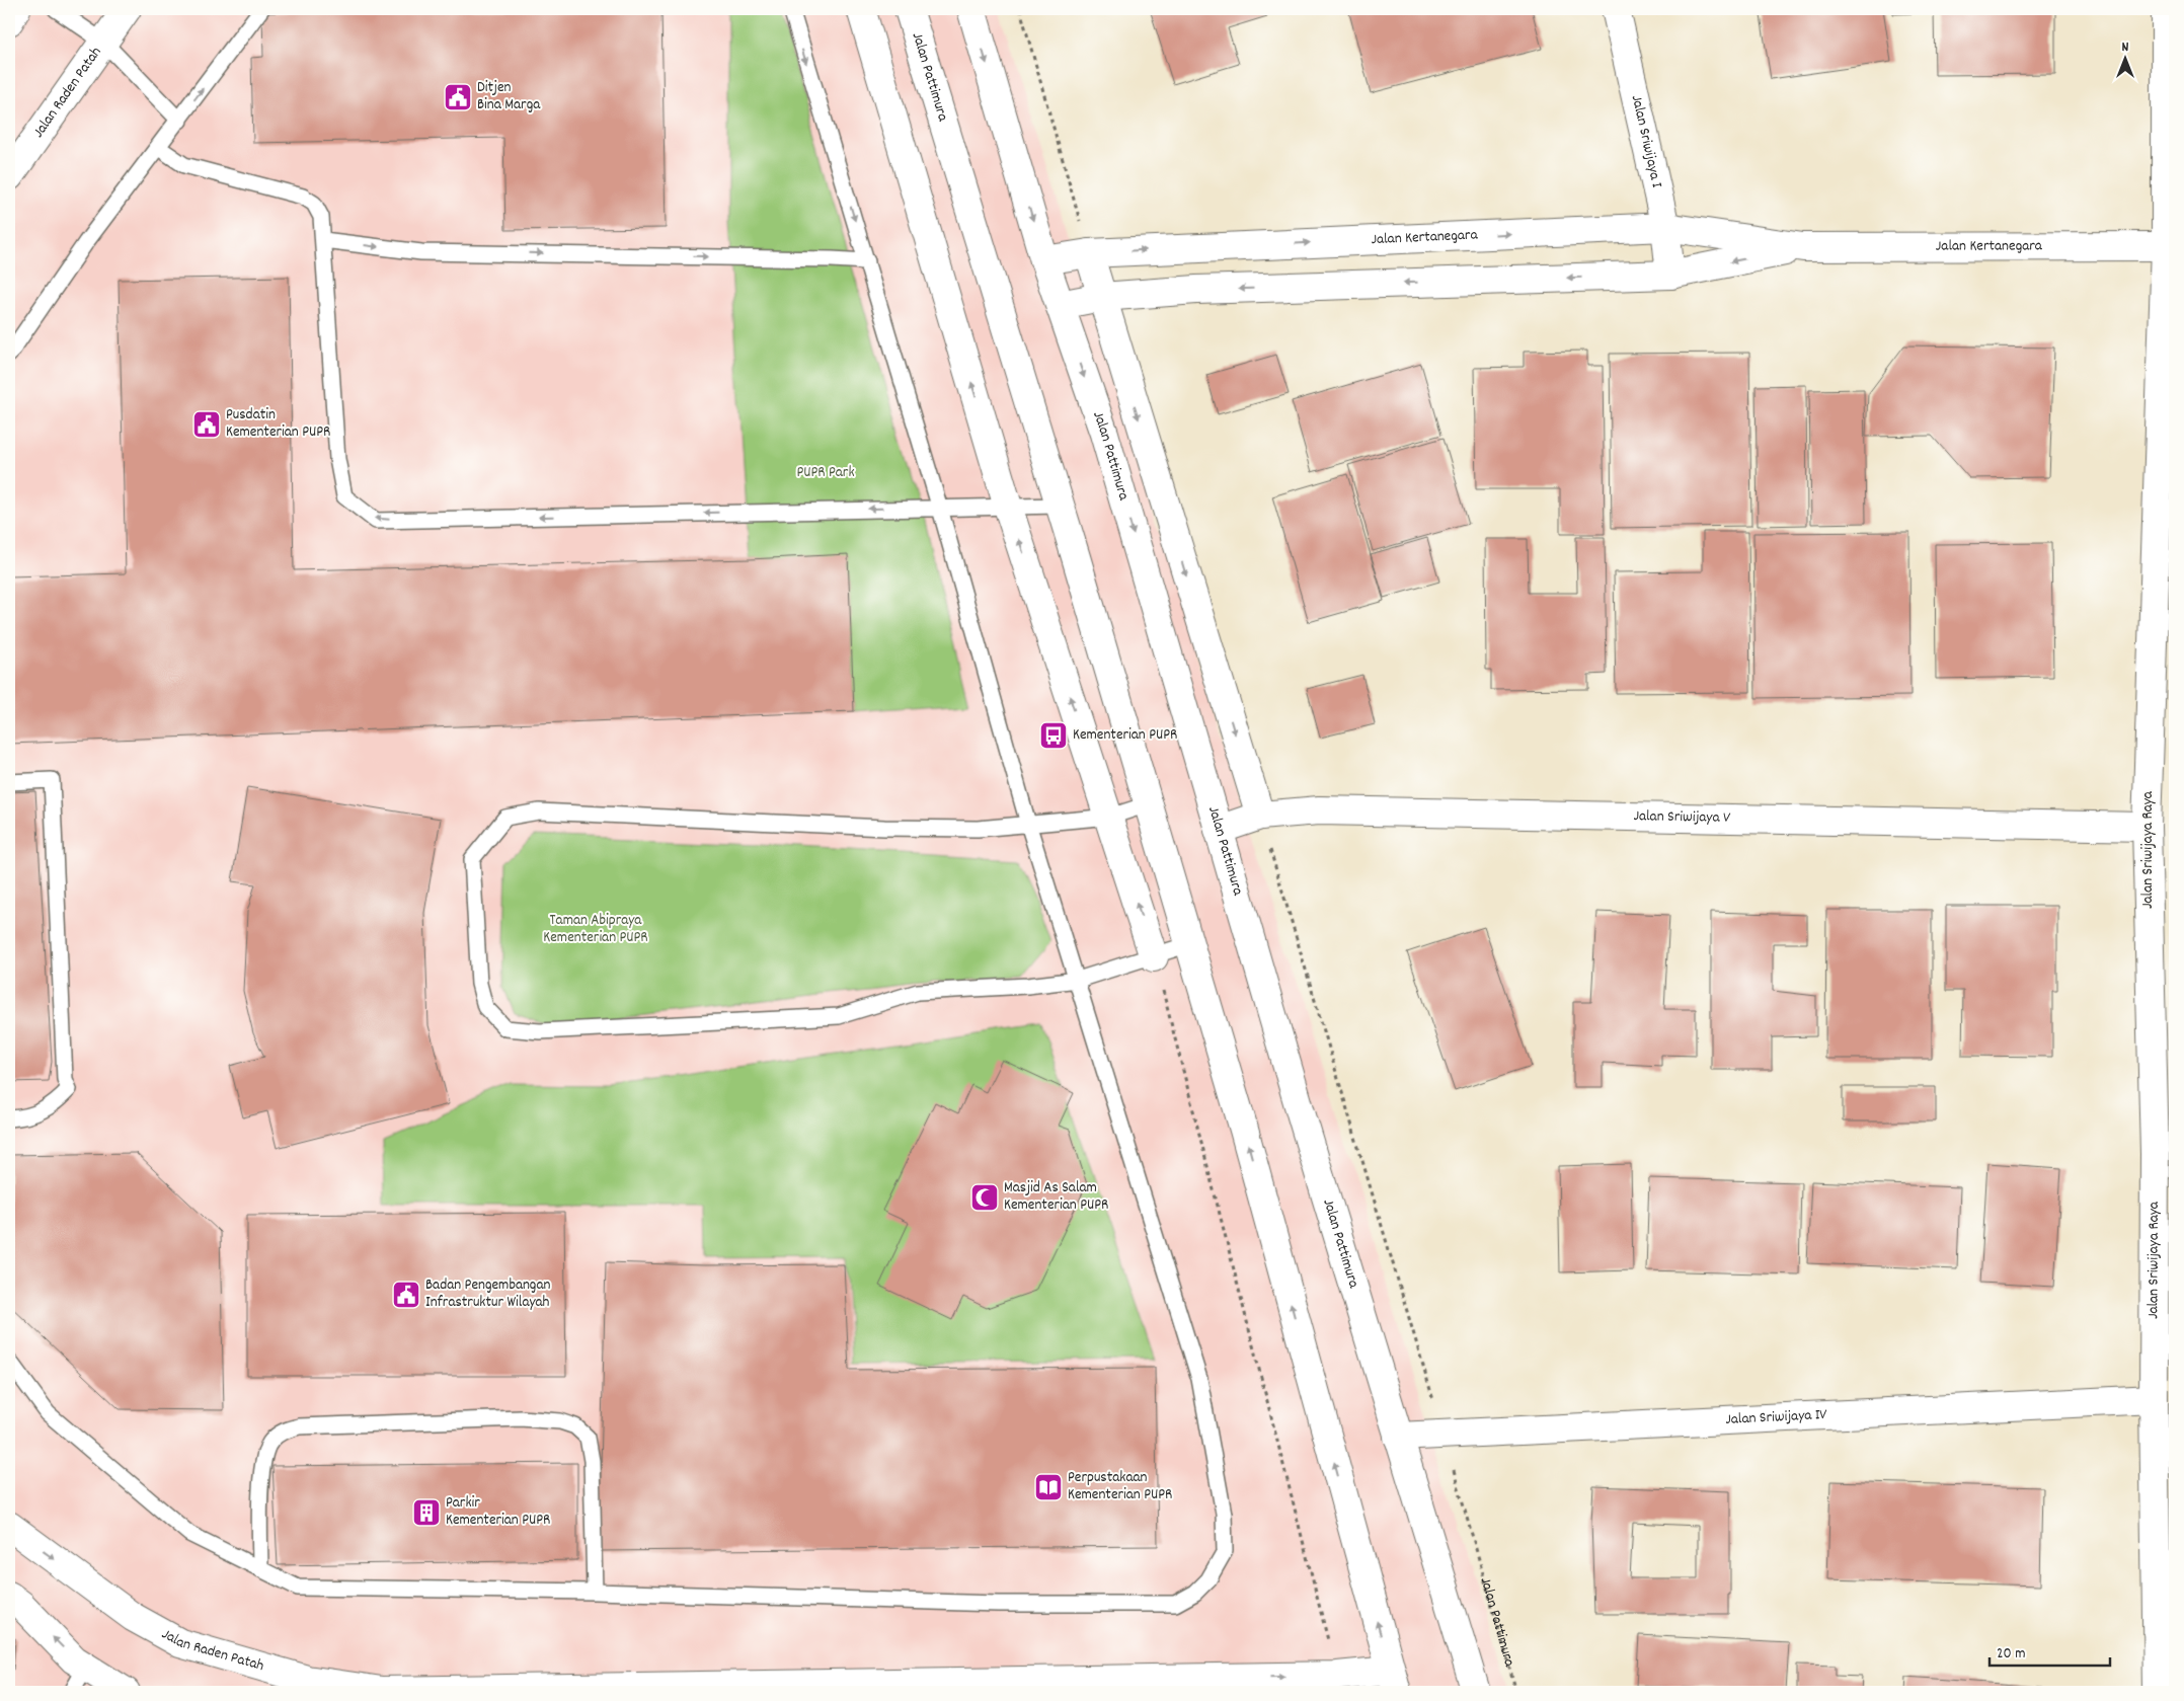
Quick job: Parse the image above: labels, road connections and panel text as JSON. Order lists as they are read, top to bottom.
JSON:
{
  "streets": {
    "street": [
      "Jalan Pattimura",
      "Jalan Raden Patah",
      "Jalan Sriwijaya I",
      "Jalan Kertanegara",
      "Jalan Sriwijaya V",
      "Jalan Sriwijaya Raya",
      "Jalan Sriwijaya IV"
    ]
  },
  "crossings": [
    ["Jalan Pattimura", "Jalan Raden Patah"],
    ["Jalan Pattimura", "Jalan Kertanegara"],
    ["Jalan Pattimura", "Jalan Sriwijaya V"],
    ["Jalan Pattimura", "Jalan Sriwijaya IV"],
    ["Jalan Sriwijaya I", "Jalan Kertanegara"],
    ["Jalan Kertanegara", "Jalan Sriwijaya Raya"],
    ["Jalan Sriwijaya V", "Jalan Sriwijaya Raya"],
    ["Jalan Sriwijaya Raya", "Jalan Sriwijaya IV"]
  ],
  "one_way": ["Jalan Raden Patah"],
  "parks": ["PUPR Park", "Taman Abipraya Kementerian PUPR"],
  "places": {
    "public building": ["Ditjen Bina Marga", "Pusdatin Kementerian PUPR", "Badan Pengembangan Infrastruktur Wilayah"],
    "bus stop": ["Kementerian PUPR"],
    "mosque": ["Masjid As Salam Kementerian PUPR"],
    "library": ["Perpustakaan Kementerian PUPR"],
    "building": ["Parkir Kementerian PUPR"]
  },
  "scale_bar": "20 m",
  "north": "top"
}
